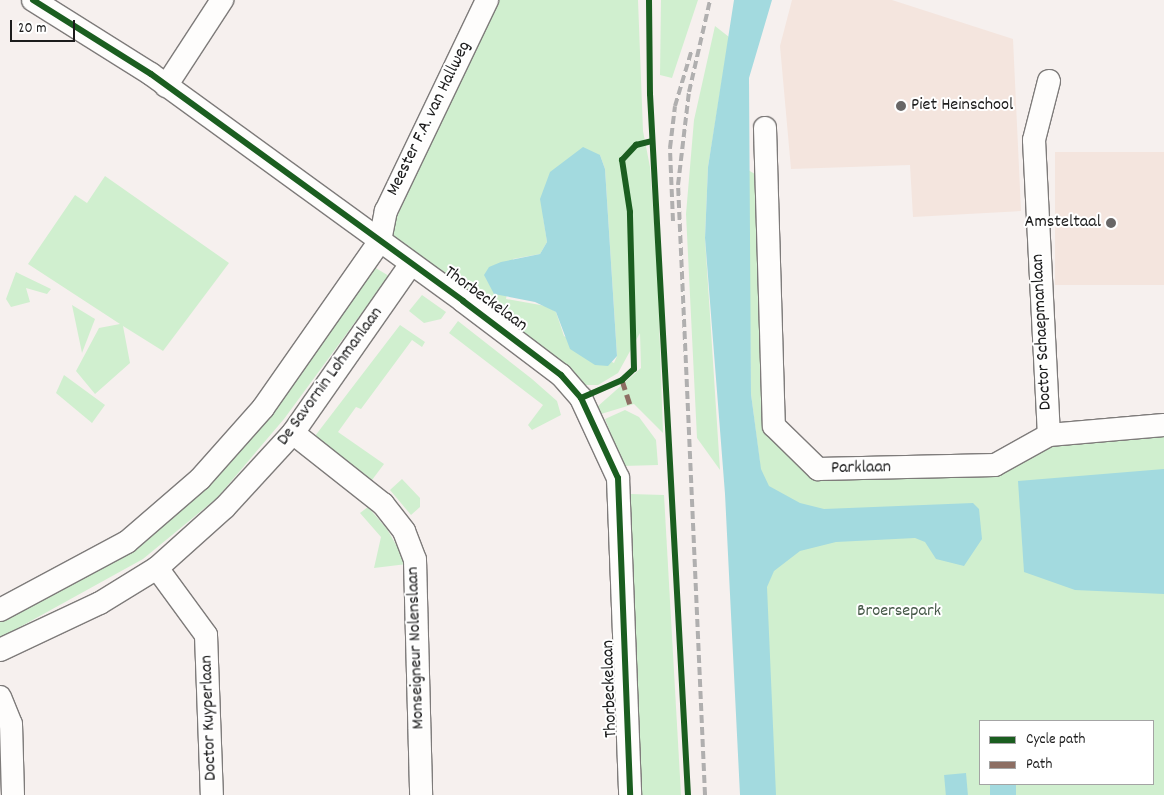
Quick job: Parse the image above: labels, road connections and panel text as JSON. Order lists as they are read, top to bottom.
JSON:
{
  "streets": {
    "street": [
      "Meester F.A. van Hallweg",
      "Thorbeckelaan",
      "Doctor Schaepmanlaan",
      "De Savornin Lohmanlaan",
      "Parklaan",
      "Monseigneur Nolenslaan",
      "Doctor Kuyperlaan"
    ]
  },
  "crossings": [
    ["Meester F.A. van Hallweg", "Thorbeckelaan"],
    ["Thorbeckelaan", "De Savornin Lohmanlaan"],
    ["Doctor Schaepmanlaan", "Parklaan"],
    ["De Savornin Lohmanlaan", "Monseigneur Nolenslaan"],
    ["De Savornin Lohmanlaan", "Doctor Kuyperlaan"]
  ],
  "parks": ["Broersepark"],
  "places": ["Piet Heinschool", "Amsteltaal"],
  "legend": ["Cycle path", "Path"],
  "scale_bar": "20 m"
}
